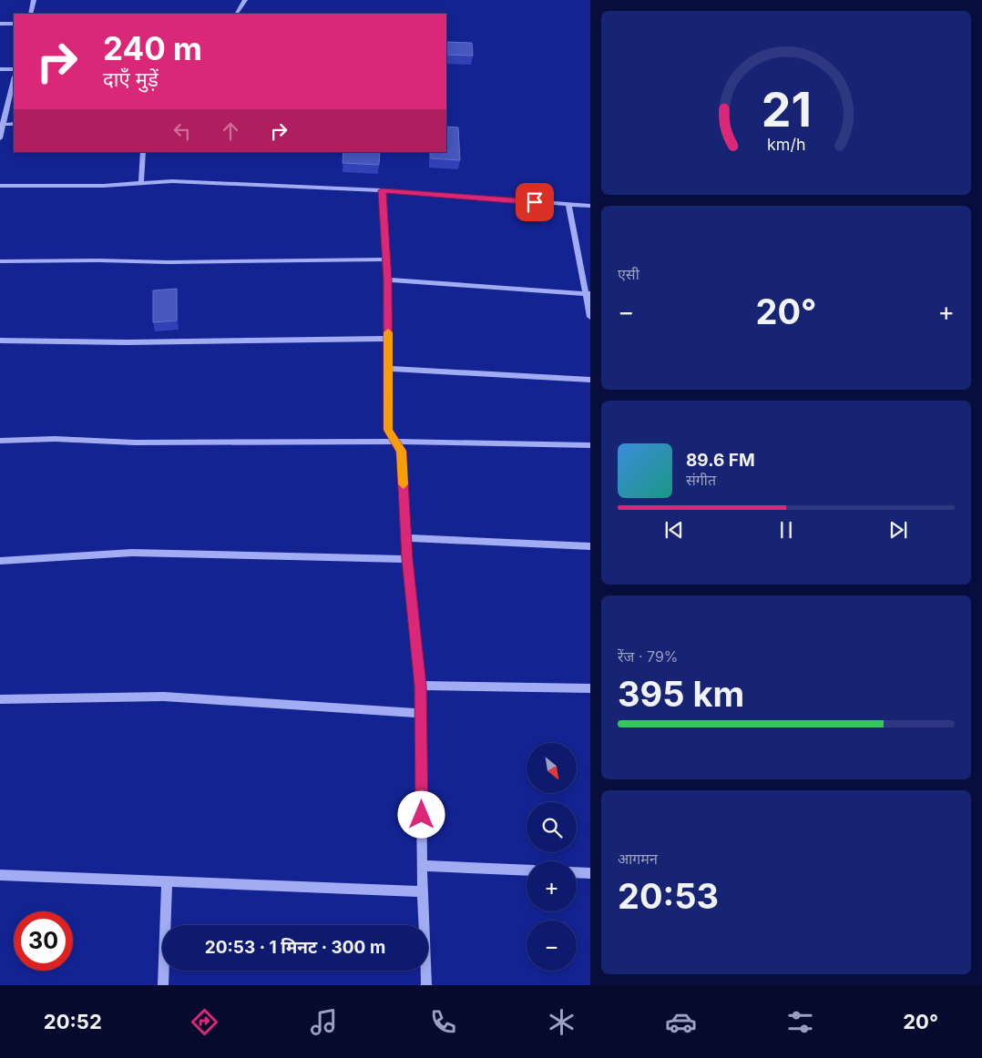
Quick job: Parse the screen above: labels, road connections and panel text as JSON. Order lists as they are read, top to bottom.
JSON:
{
  "north": "bottom right",
  "page": {
    "turn": ["240 m", "दाएँ मुड़ें"],
    "tile": [
      "एसी",
      ["रेंज · 79%", "395 km"],
      ["आगमन", "20:53"]
    ],
    "heat": ["−", "20°", "+"],
    "song": ["89.6 FM", "संगीत"],
    "map_buttons": ["+", "−"],
    "limit": "30",
    "trip": "20:53 · 1 मिनट · 300 m",
    "tabs": ["20:52", "20°"],
    "gauge": ["21", "km/h"]
  }
}
